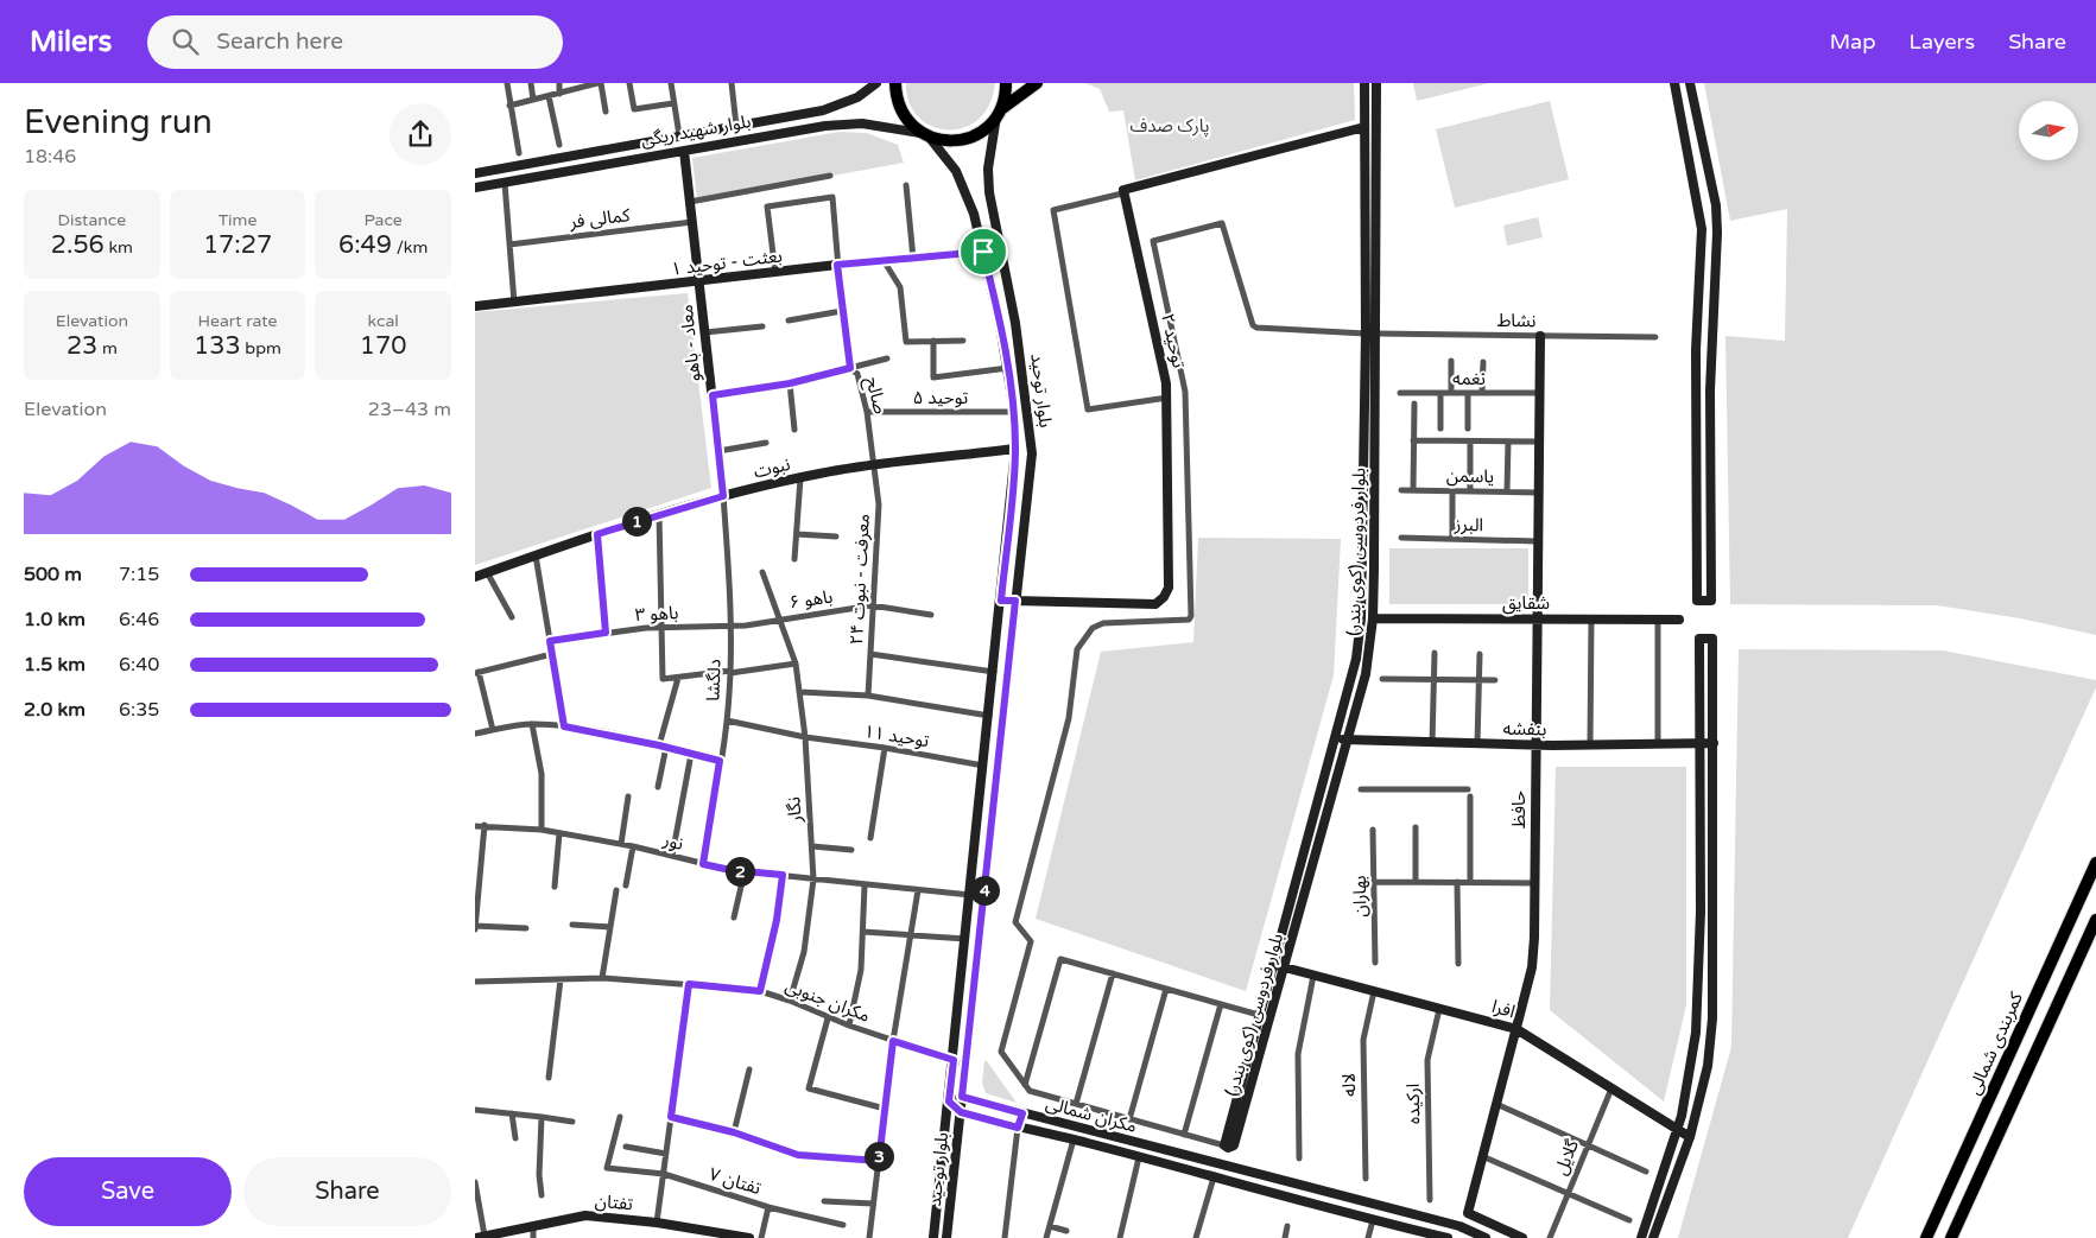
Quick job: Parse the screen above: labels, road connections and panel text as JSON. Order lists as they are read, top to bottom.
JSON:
{
  "streets": {
    "highway": ["کمربندی شمالی"],
    "street": [
      "بلوار شهید ریگی",
      "کمالی فر",
      "بعثت - توحید ۱",
      "نشاط",
      "توحید ۲",
      "معاد - باهو",
      "نغمه",
      "بلوار توحید",
      "صالح",
      "توحید ۵",
      "نبوت",
      "یاسمن",
      "البرز",
      "بلوار فردوسی (کوی بندر)",
      "معرفت - نبوت ۲۴",
      "باهو ۶",
      "شقایق",
      "باهو ۳",
      "دلگشا",
      "بنفشه",
      "توحید ۱۱",
      "نگار",
      "حافظ",
      "نور",
      "بهاران",
      "مکران جنوبی",
      "افرا",
      "لاله",
      "ارکیده",
      "مکران شمالی",
      "گلایل",
      "تفتان ۷",
      "تفتان"
    ]
  },
  "crossings": [
    ["بلوار شهید ریگی", "معاد - باهو"],
    ["بلوار شهید ریگی", "بلوار توحید"],
    ["کمالی فر", "معاد - باهو"],
    ["بعثت - توحید ۱", "معاد - باهو"],
    ["بعثت - توحید ۱", "بلوار توحید"],
    ["بعثت - توحید ۱", "صالح"],
    ["نشاط", "بلوار فردوسی (کوی بندر)"],
    ["نشاط", "حافظ"],
    ["توحید ۲", "بلوار توحید"],
    ["معاد - باهو", "نبوت"],
    ["معاد - باهو", "دلگشا"],
    ["نغمه", "حافظ"],
    ["بلوار توحید", "توحید ۵"],
    ["بلوار توحید", "نبوت"],
    ["بلوار توحید", "توحید ۱۱"],
    ["بلوار توحید", "نور"],
    ["بلوار توحید", "مکران جنوبی"],
    ["بلوار توحید", "مکران شمالی"],
    ["صالح", "توحید ۵"],
    ["صالح", "نبوت"],
    ["صالح", "معرفت - نبوت ۲۴"],
    ["نبوت", "معرفت - نبوت ۲۴"],
    ["نبوت", "دلگشا"],
    ["یاسمن", "حافظ"],
    ["البرز", "حافظ"],
    ["بلوار فردوسی (کوی بندر)", "شقایق"],
    ["بلوار فردوسی (کوی بندر)", "بنفشه"],
    ["بلوار فردوسی (کوی بندر)", "افرا"],
    ["معرفت - نبوت ۲۴", "باهو ۶"],
    ["باهو ۶", "باهو ۳"],
    ["باهو ۶", "دلگشا"],
    ["باهو ۶", "نگار"],
    ["شقایق", "حافظ"],
    ["باهو ۳", "دلگشا"],
    ["دلگشا", "توحید ۱۱"],
    ["دلگشا", "نور"],
    ["بنفشه", "حافظ"],
    ["توحید ۱۱", "نگار"],
    ["نگار", "نور"],
    ["نگار", "مکران جنوبی"],
    ["حافظ", "افرا"],
    ["افرا", "لاله"],
    ["افرا", "ارکیده"],
    ["افرا", "گلایل"]
  ],
  "parks": ["پارک صدف"],
  "north": "right",
  "page": {
    "header": "Milers",
    "search": "Search here",
    "nav": ["Map", "Layers", "Share"],
    "heading": ["Evening run", "18:46"],
    "stats": [
      ["Distance", "2.56 km"],
      ["Time", "17:27"],
      ["Pace", "6:49 /km"],
      ["Elevation", "23 m"],
      ["Heart rate", "133 bpm"],
      ["kcal", "170"]
    ],
    "chart": ["Elevation", "23–43 m"],
    "pins": [
      "1",
      "2",
      "4",
      "3"
    ],
    "list": [
      {
        "name": "500 m",
        "note": "7:15"
      },
      {
        "name": "1.0 km",
        "note": "6:46"
      },
      {
        "name": "1.5 km",
        "note": "6:40"
      },
      {
        "name": "2.0 km",
        "note": "6:35"
      }
    ],
    "buttons": ["Save", "Share"]
  }
}
